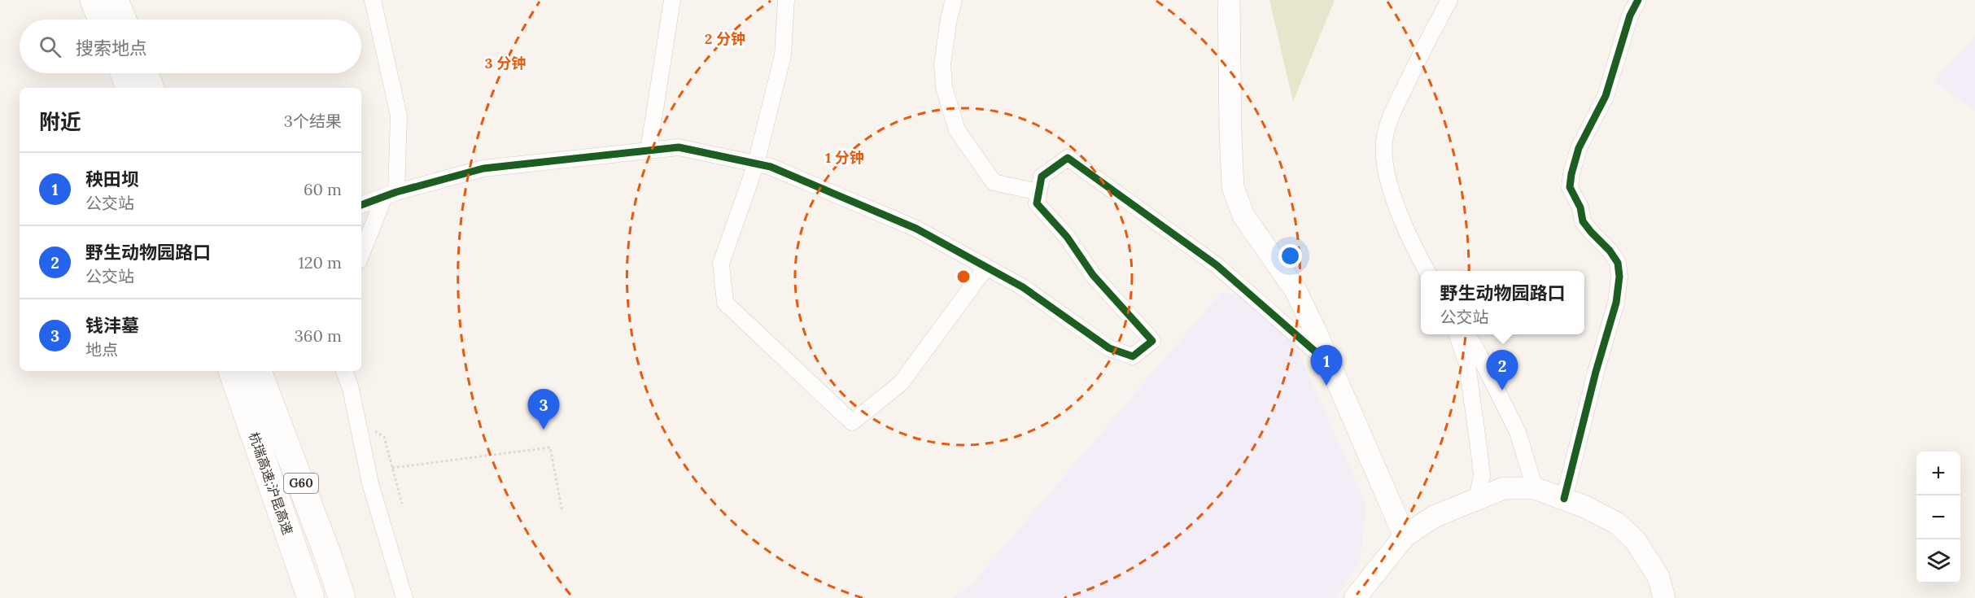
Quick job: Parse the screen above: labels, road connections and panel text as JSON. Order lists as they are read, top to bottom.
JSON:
{
  "streets": {
    "highway": ["杭瑞高速;沪昆高速", "G60"]
  },
  "page": {
    "search": "搜索地点",
    "heading": ["附近", "3个结果"],
    "list": [
      {
        "mark": "1",
        "name": "秧田坝",
        "note": "公交站",
        "value": "60 m"
      },
      {
        "mark": "2",
        "name": "野生动物园路口",
        "note": "公交站",
        "value": "120 m"
      },
      {
        "mark": "3",
        "name": "钱沣墓",
        "note": "地点",
        "value": "360 m"
      }
    ],
    "popup": ["野生动物园路口", "公交站"],
    "pins": ["1", "2", "3"],
    "map_buttons": ["+", "−"]
  },
  "rings": ["2 分钟", "3 分钟", "1 分钟"]
}
